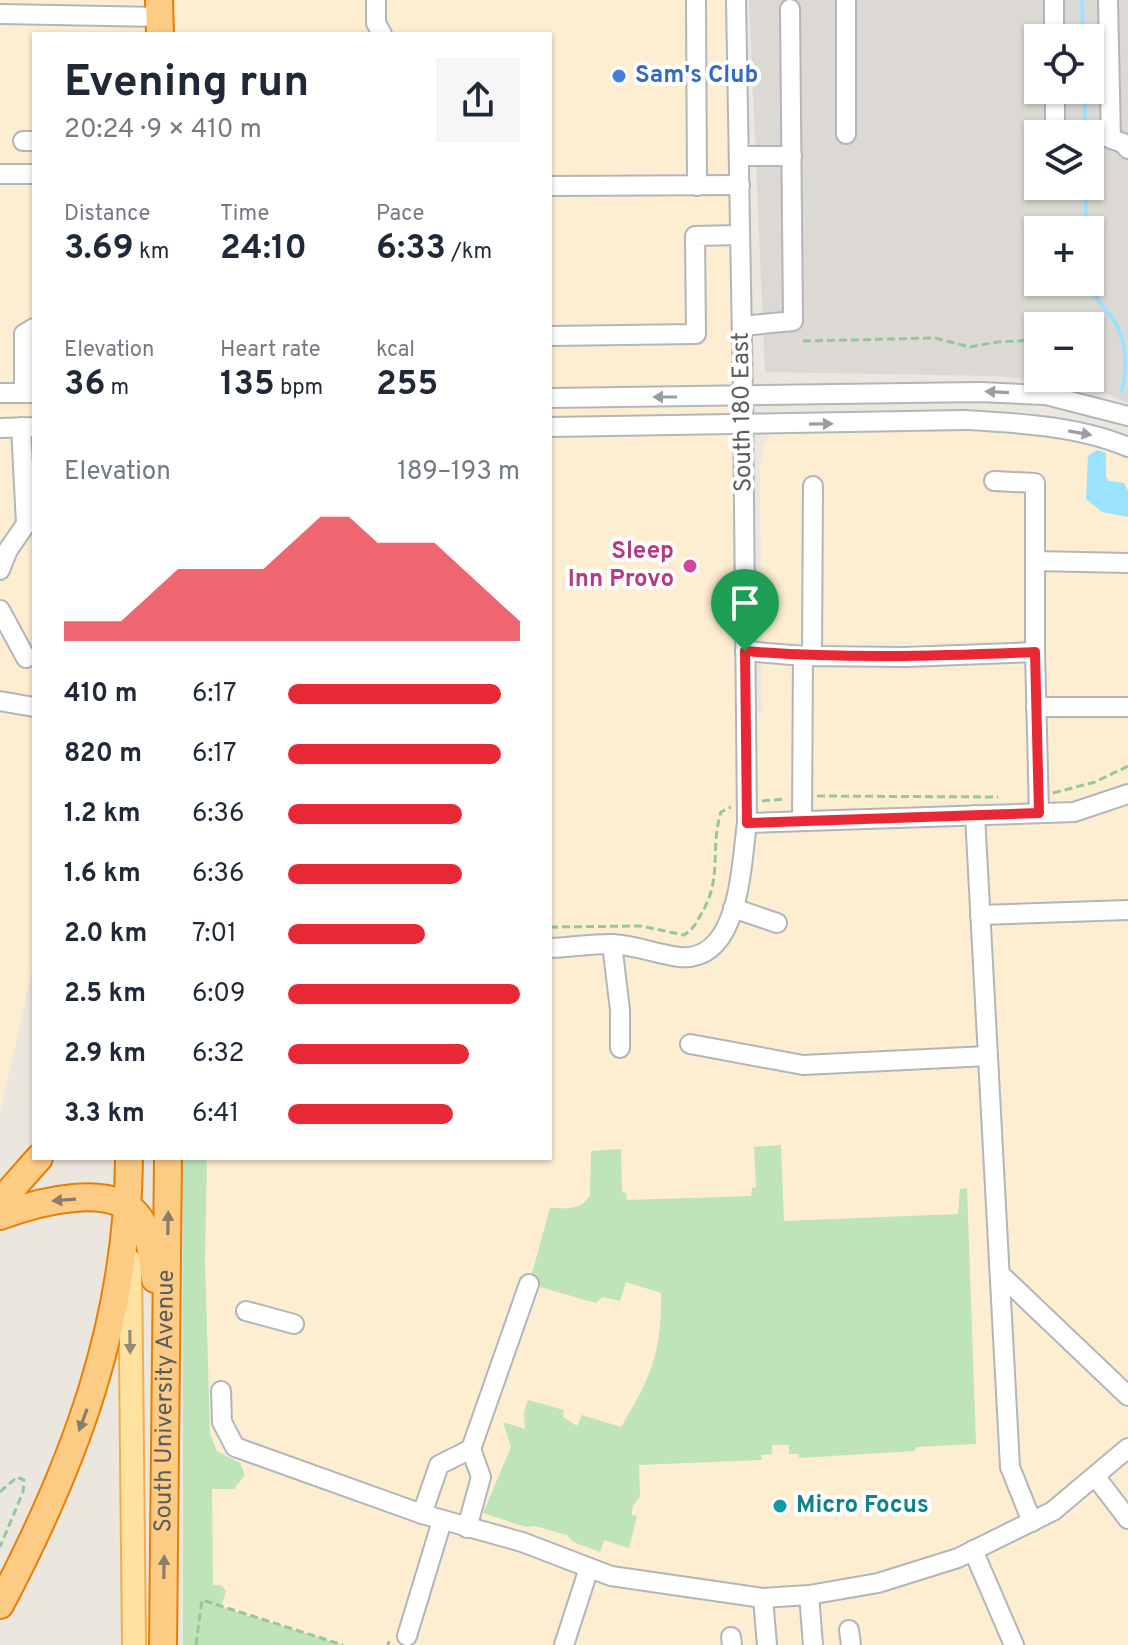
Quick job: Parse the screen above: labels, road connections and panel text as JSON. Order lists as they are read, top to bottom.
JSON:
{
  "streets": {
    "highway": ["South University Avenue"],
    "street": ["South 180 East"]
  },
  "places": ["Sam's Club", "Sleep Inn Provo", "Micro Focus"],
  "page": {
    "map_buttons": ["+", "−"],
    "heading": ["Evening run", "20:24 · 9 × 410 m"],
    "stats": [
      ["Distance", "3.69 km"],
      ["Time", "24:10"],
      ["Pace", "6:33 /km"],
      ["Elevation", "36 m"],
      ["Heart rate", "135 bpm"],
      ["kcal", "255"]
    ],
    "chart": ["Elevation", "189–193 m"],
    "list": [
      {
        "name": "410 m",
        "note": "6:17"
      },
      {
        "name": "820 m",
        "note": "6:17"
      },
      {
        "name": "1.2 km",
        "note": "6:36"
      },
      {
        "name": "1.6 km",
        "note": "6:36"
      },
      {
        "name": "2.0 km",
        "note": "7:01"
      },
      {
        "name": "2.5 km",
        "note": "6:09"
      },
      {
        "name": "2.9 km",
        "note": "6:32"
      },
      {
        "name": "3.3 km",
        "note": "6:41"
      }
    ]
  }
}
